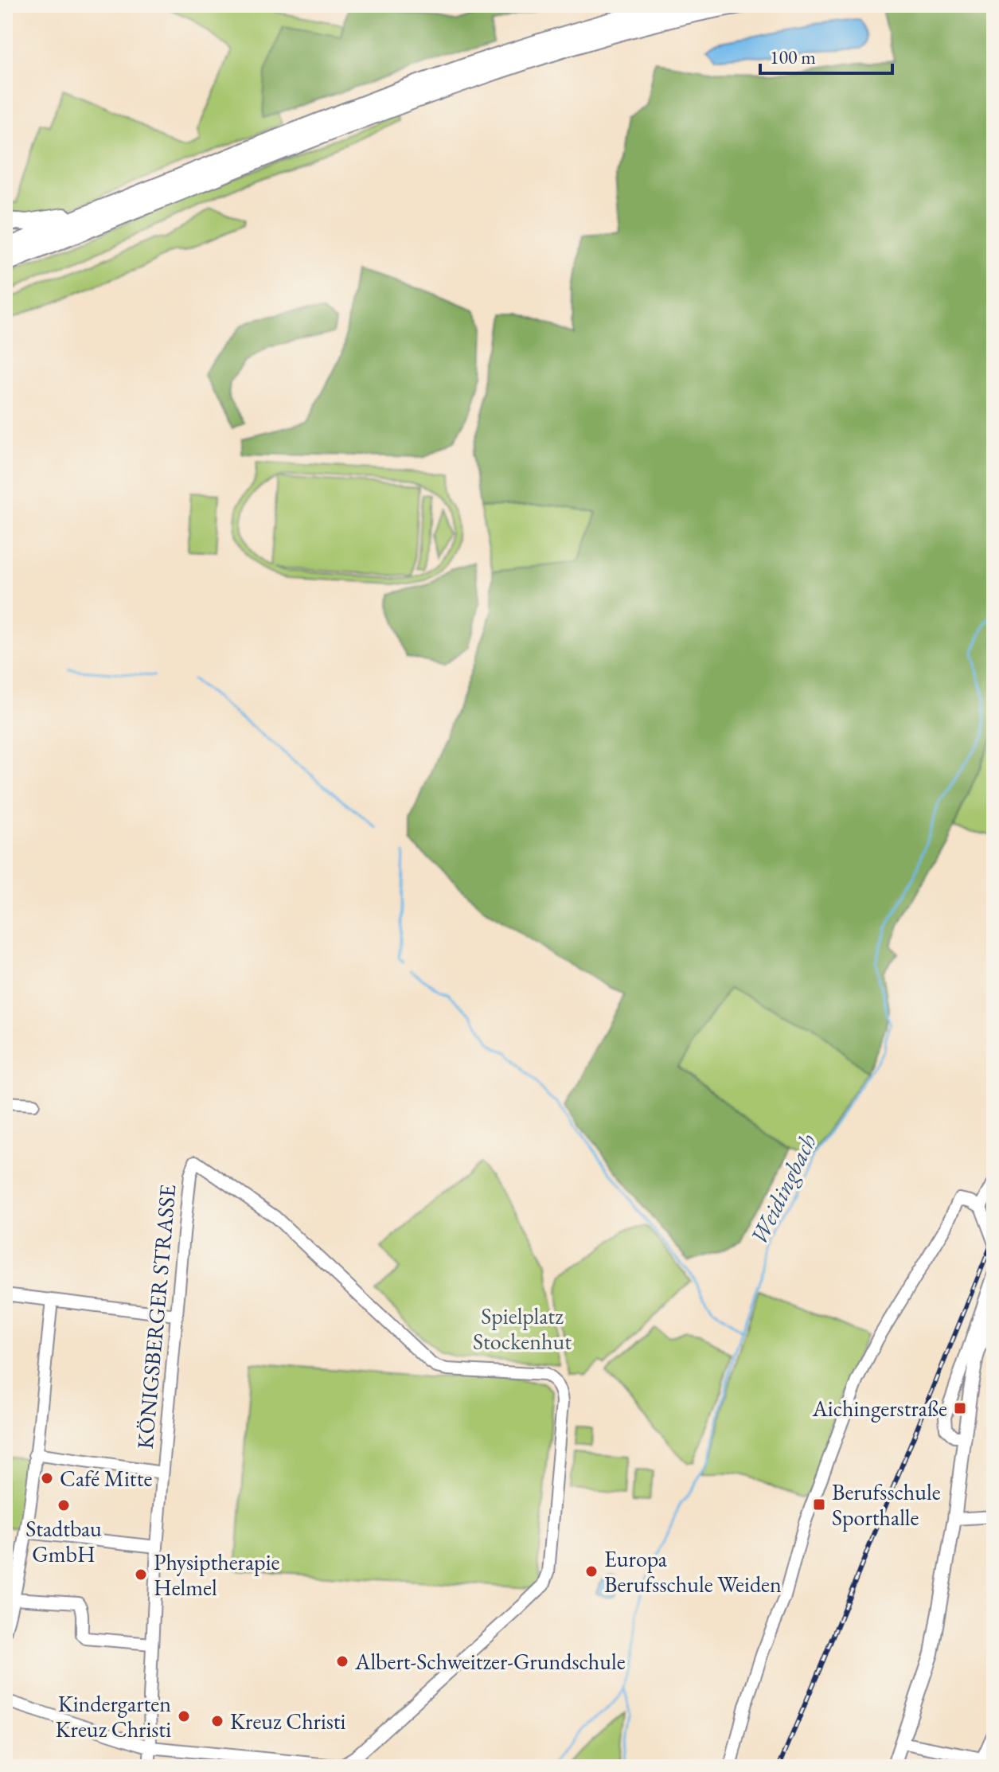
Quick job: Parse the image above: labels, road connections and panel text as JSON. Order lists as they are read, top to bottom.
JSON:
{
  "streets": {
    "street": ["KÖNIGSBERGER STRASSE"]
  },
  "water": ["Weidingbach"],
  "parks": ["Spielplatz Stockenhut"],
  "places": {
    "transit": ["Aichingerstraße", "Berufsschule Sporthalle"],
    "other": [
      "Café Mitte",
      "Stadtbau GmbH",
      "Europa Berufsschule Weiden",
      "Physiptherapie Helmel",
      "Albert-Schweitzer-Grundschule",
      "Kindergarten Kreuz Christi",
      "Kreuz Christi"
    ]
  },
  "scale_bar": "100 m"
}
